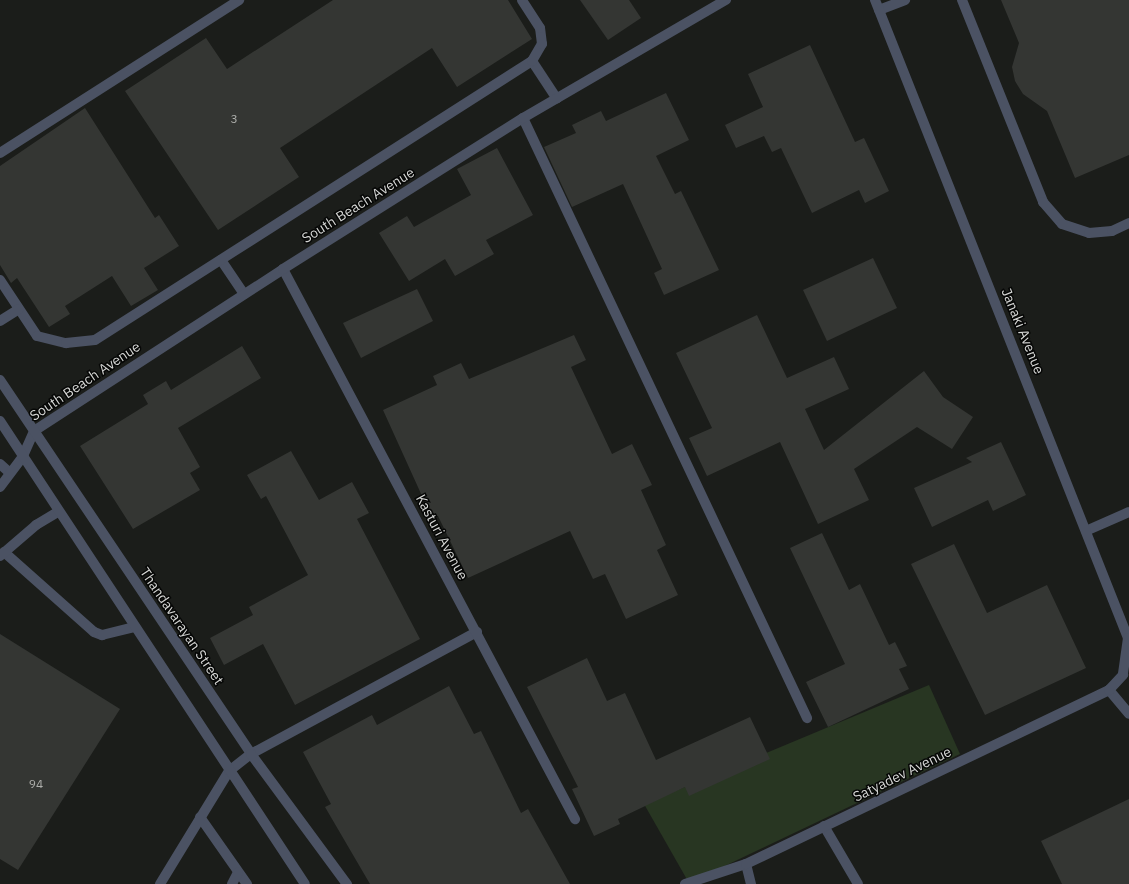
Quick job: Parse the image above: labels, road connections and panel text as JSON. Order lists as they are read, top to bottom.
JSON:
{
  "streets": {
    "street": [
      "South Beach Avenue",
      "Janaki Avenue",
      "Kasturi Avenue",
      "Thandavarayan Street",
      "Satyadev Avenue"
    ]
  },
  "crossings": [
    ["South Beach Avenue", "Kasturi Avenue"],
    ["South Beach Avenue", "Thandavarayan Street"],
    ["Janaki Avenue", "Satyadev Avenue"]
  ],
  "house_numbers": ["3", "94"]
}
